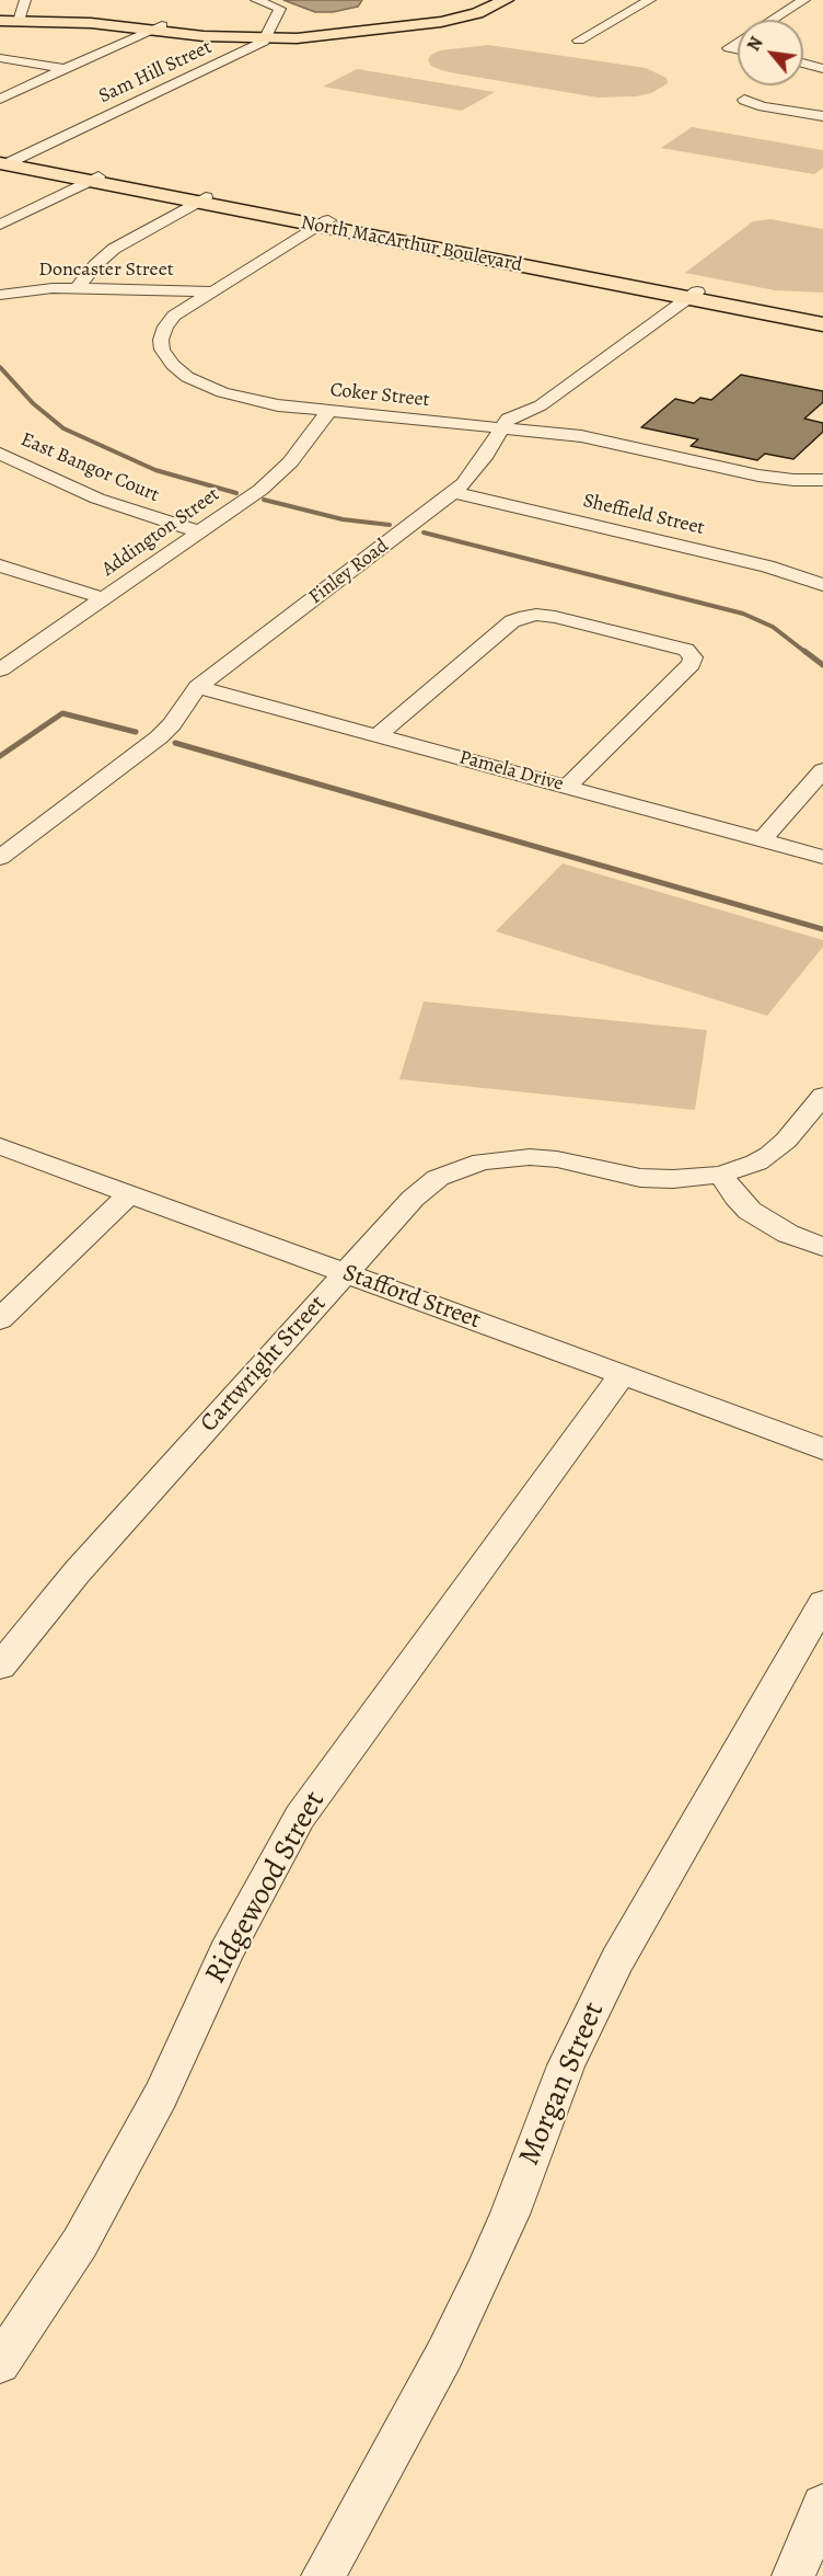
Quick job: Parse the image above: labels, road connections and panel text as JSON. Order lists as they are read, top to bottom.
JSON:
{
  "streets": {
    "main road": ["North MacArthur Boulevard"],
    "street": [
      "Sam Hill Street",
      "Doncaster Street",
      "Coker Street",
      "East Bangor Court",
      "Sheffield Street",
      "Addington Street",
      "Finley Road",
      "Pamela Drive",
      "Stafford Street",
      "Cartwright Street",
      "Ridgewood Street",
      "Morgan Street"
    ]
  },
  "crossings": [
    ["Sam Hill Street", "North MacArthur Boulevard"],
    ["North MacArthur Boulevard", "Coker Street"],
    ["North MacArthur Boulevard", "Finley Road"],
    ["Doncaster Street", "Coker Street"],
    ["Coker Street", "Addington Street"],
    ["Coker Street", "Finley Road"],
    ["East Bangor Court", "Addington Street"],
    ["Sheffield Street", "Finley Road"],
    ["Finley Road", "Pamela Drive"],
    ["Stafford Street", "Cartwright Street"],
    ["Stafford Street", "Ridgewood Street"]
  ],
  "north": "top left"
}
